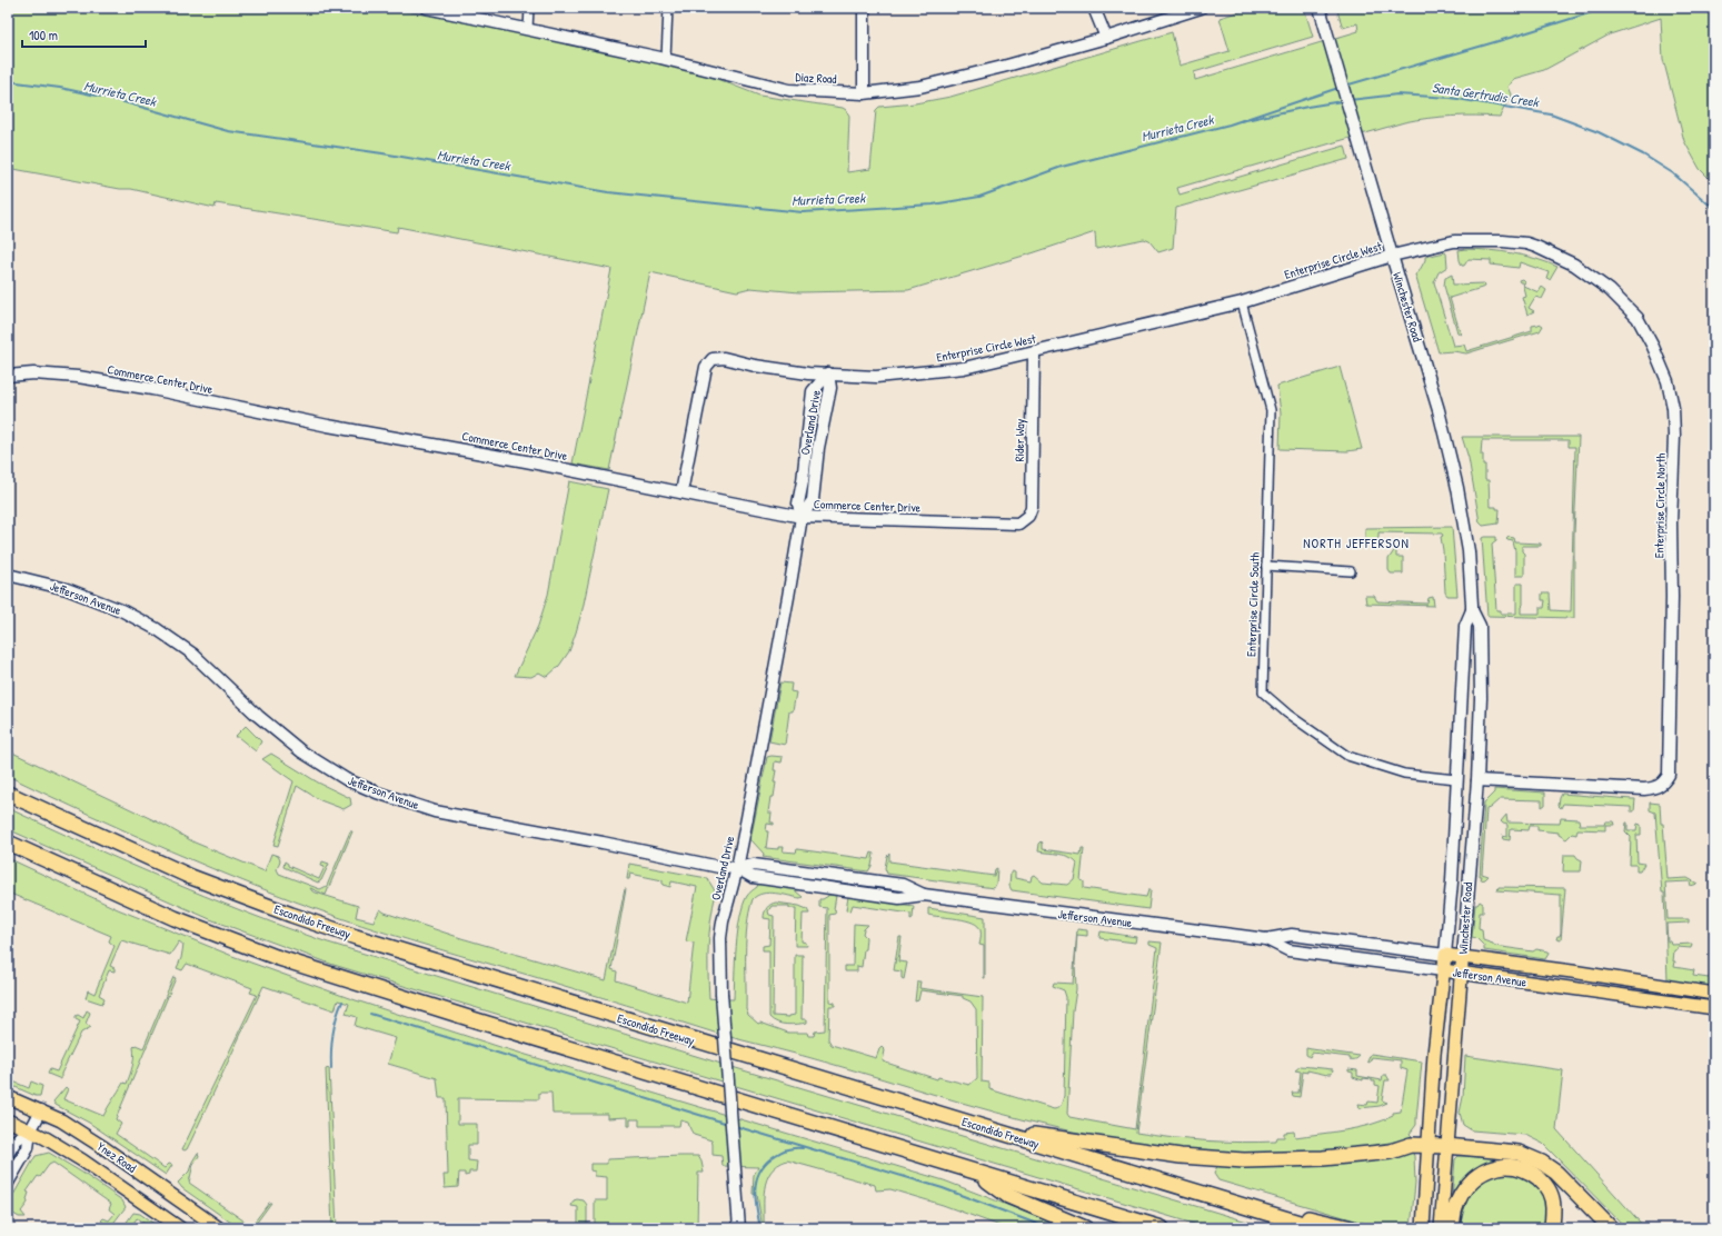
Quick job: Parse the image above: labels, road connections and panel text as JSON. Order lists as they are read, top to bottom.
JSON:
{
  "streets": {
    "highway": ["Escondido Freeway"],
    "main road": [
      "Diaz Road",
      "Enterprise Circle West",
      "Winchester Road",
      "Commerce Center Drive",
      "Overland Drive",
      "Rider Way",
      "Enterprise Circle North",
      "Jefferson Avenue",
      "Ynez Road"
    ],
    "street": ["Enterprise Circle South"]
  },
  "crossings": [
    ["Enterprise Circle West", "Winchester Road"],
    ["Enterprise Circle West", "Commerce Center Drive"],
    ["Enterprise Circle West", "Overland Drive"],
    ["Enterprise Circle West", "Rider Way"],
    ["Enterprise Circle West", "Enterprise Circle North"],
    ["Enterprise Circle West", "Enterprise Circle South"],
    ["Winchester Road", "Enterprise Circle North"],
    ["Winchester Road", "Jefferson Avenue"],
    ["Winchester Road", "Enterprise Circle South"],
    ["Commerce Center Drive", "Overland Drive"],
    ["Commerce Center Drive", "Rider Way"],
    ["Overland Drive", "Jefferson Avenue"]
  ],
  "districts": ["NORTH JEFFERSON"],
  "water": ["Murrieta Creek", "Santa Gertrudis Creek"],
  "scale_bar": "100 m"
}
